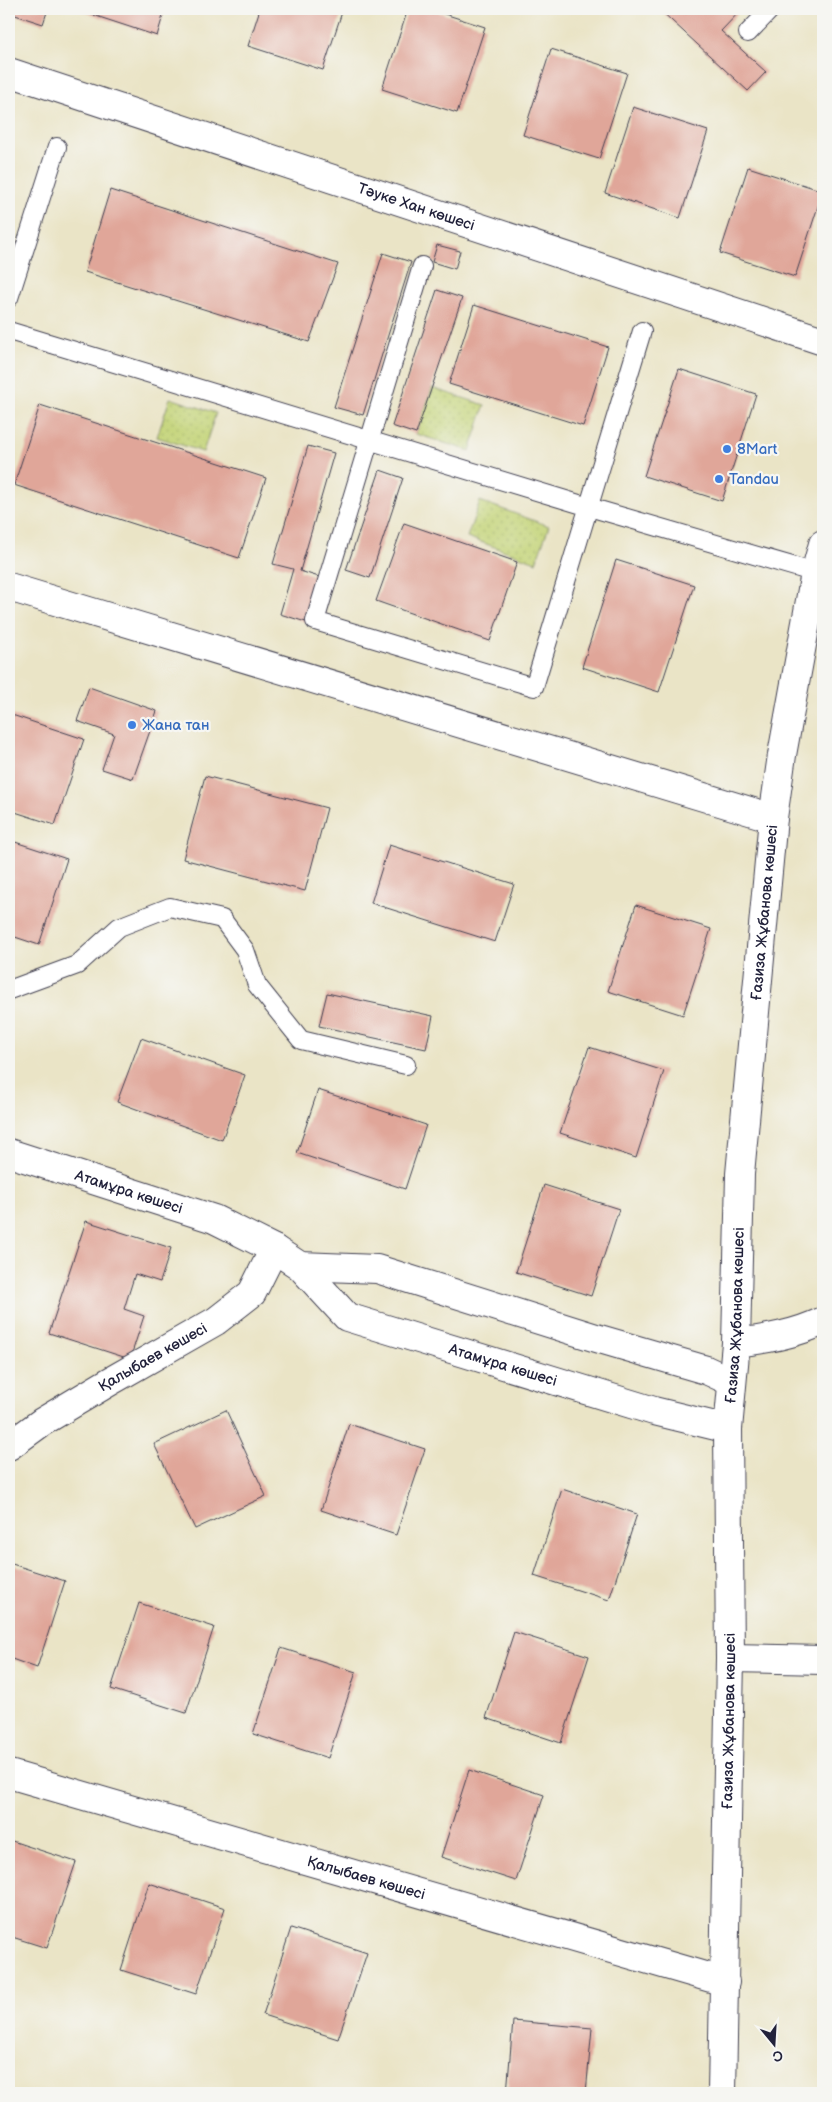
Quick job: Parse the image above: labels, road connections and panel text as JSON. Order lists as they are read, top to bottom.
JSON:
{
  "streets": {
    "street": [
      "Тәуке Хан көшесі",
      "Ғазиза Жұбанова көшесі",
      "Атамұра көшесі",
      "Қалыбаев көшесі"
    ]
  },
  "crossings": [
    ["Ғазиза Жұбанова көшесі", "Атамұра көшесі"],
    ["Ғазиза Жұбанова көшесі", "Қалыбаев көшесі"],
    ["Атамұра көшесі", "Қалыбаев көшесі"]
  ],
  "places": ["8Mart", "Tandau", "Жана тан"],
  "north": "bottom"
}
